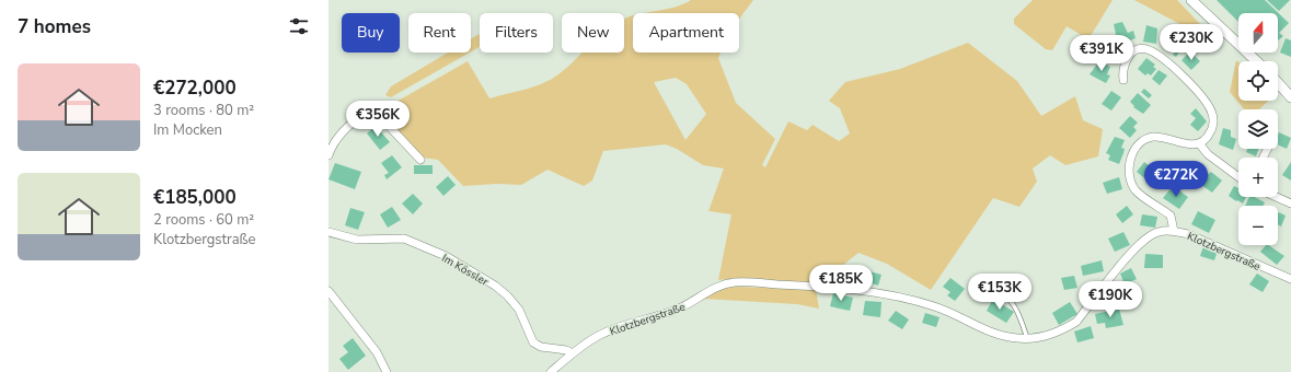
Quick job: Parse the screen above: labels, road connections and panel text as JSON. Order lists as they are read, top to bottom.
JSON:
{
  "streets": {
    "street": ["Klotzbergstraße", "Im Kössler"]
  },
  "crossings": [
    ["Klotzbergstraße", "Im Kössler"]
  ],
  "north": "top",
  "page": {
    "heading": "7 homes",
    "map_buttons": ["+", "−"],
    "chip": [
      "Buy",
      "Rent",
      "Filters",
      "New",
      "Apartment"
    ],
    "price": [
      "€230K",
      "€391K",
      "€356K",
      "€272K",
      "€185K",
      "€153K",
      "€190K"
    ],
    "list": [
      {
        "name": "€272,000",
        "note": "3 rooms · 80 m² · Im Mocken"
      },
      {
        "name": "€185,000",
        "note": "2 rooms · 60 m² · Klotzbergstraße"
      }
    ]
  }
}
